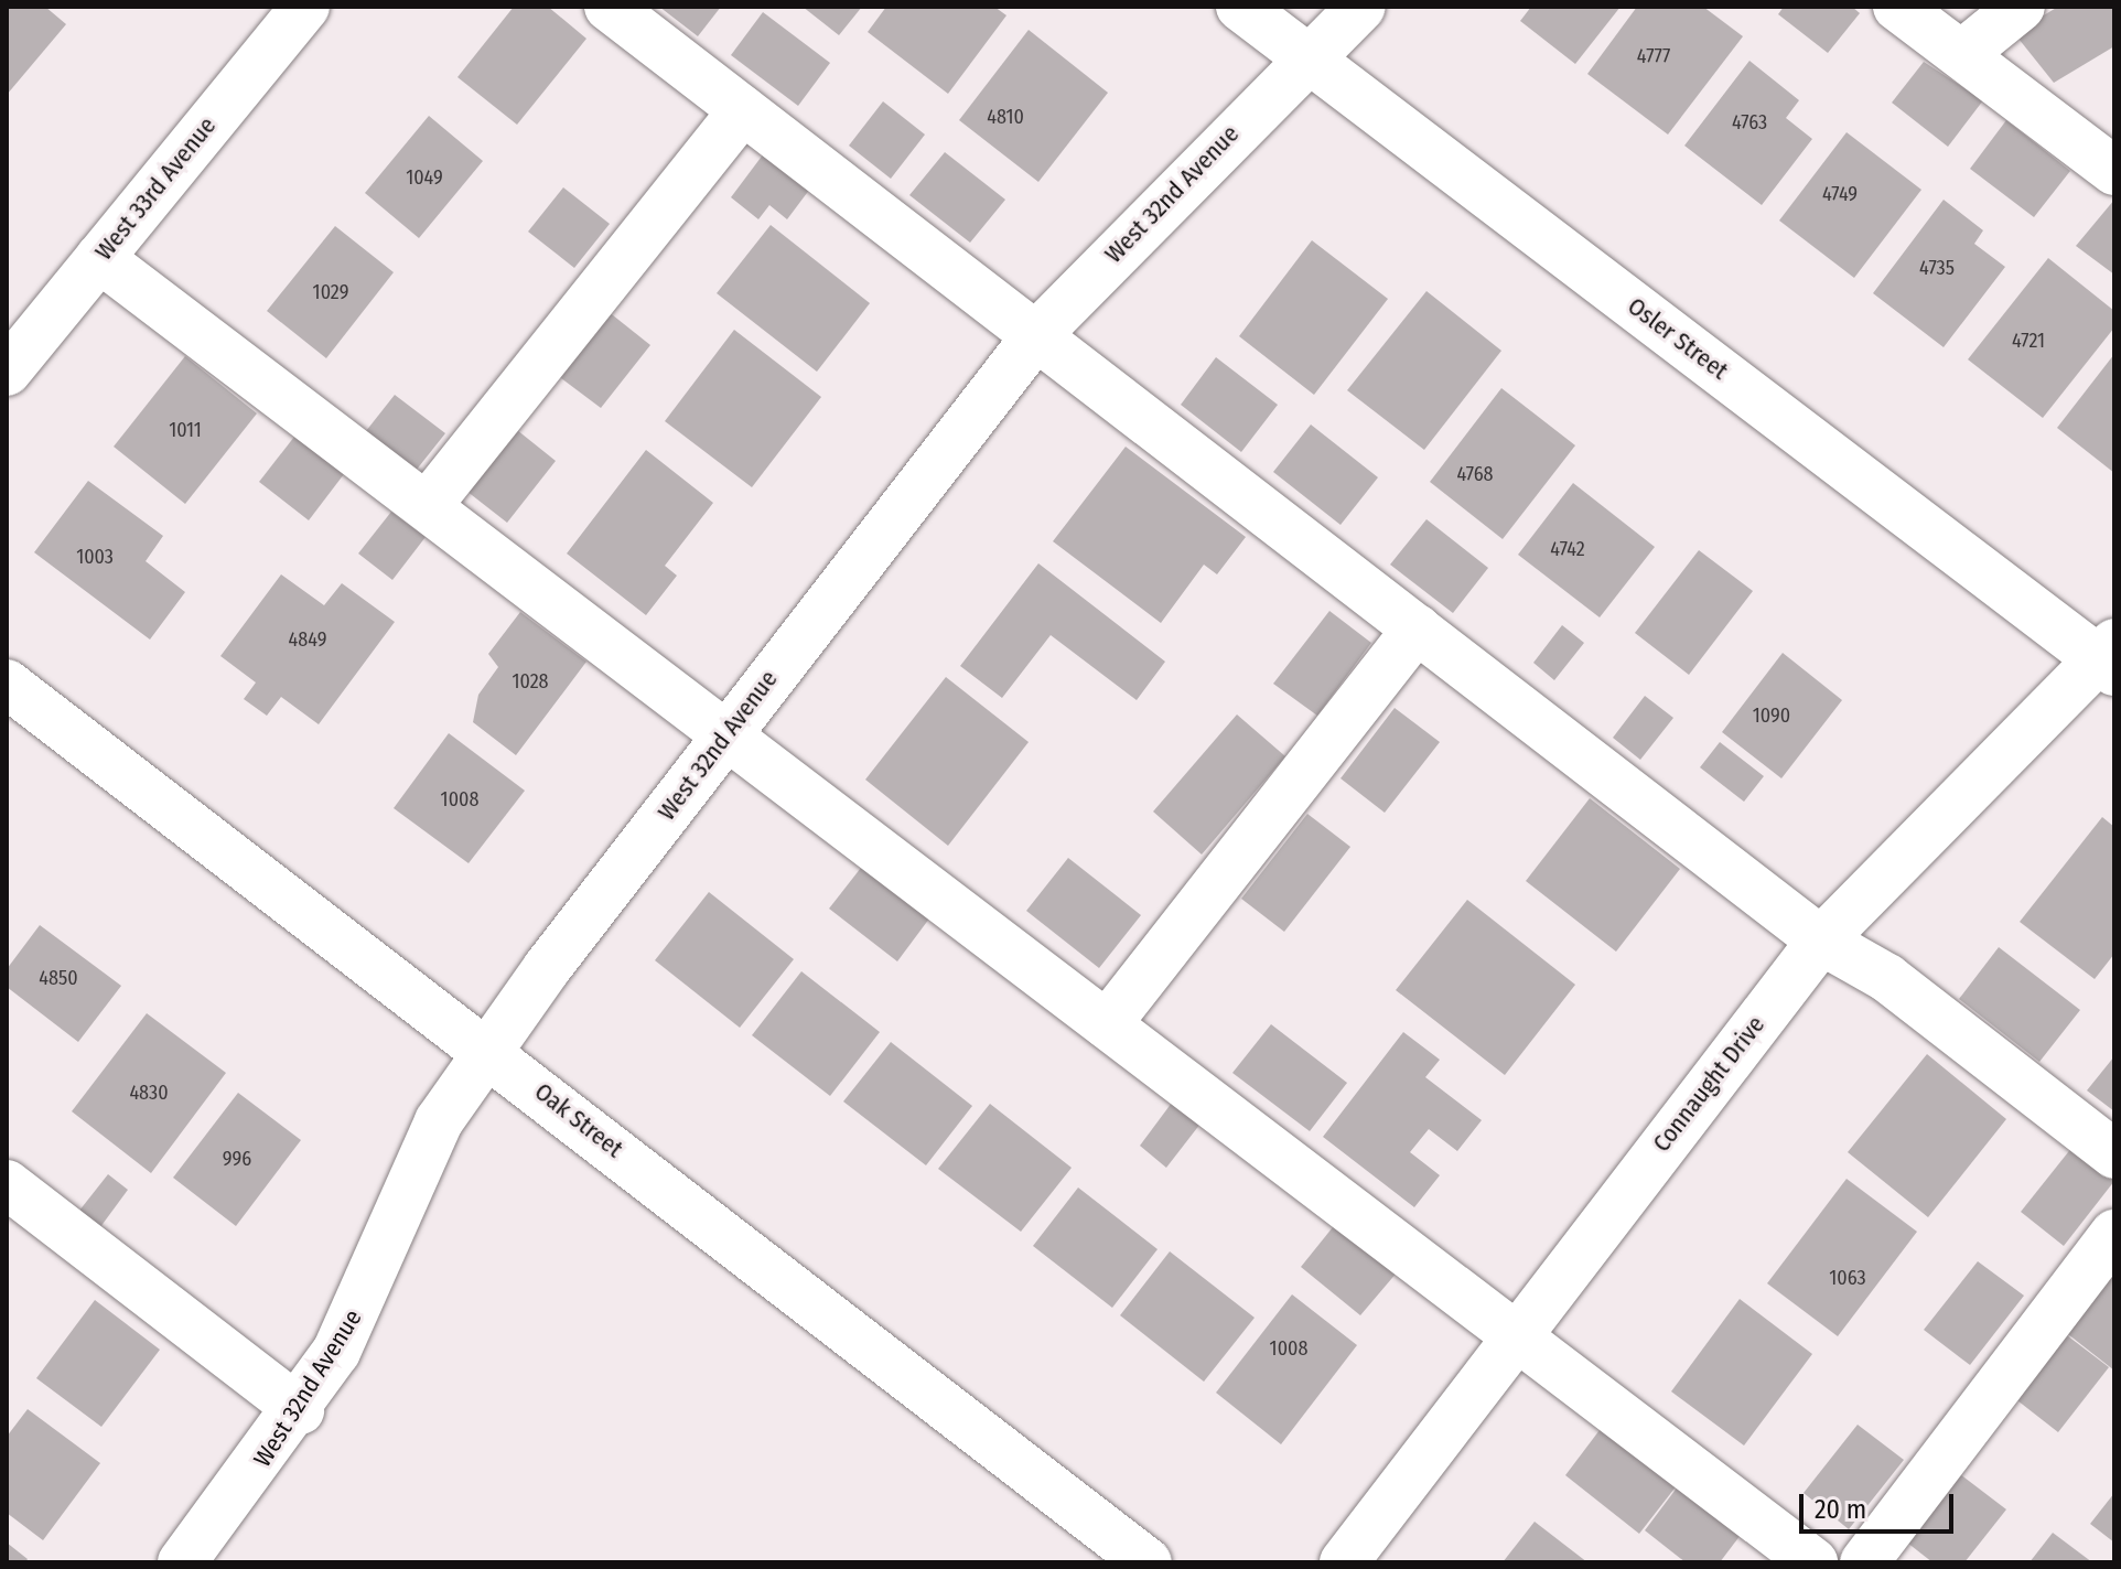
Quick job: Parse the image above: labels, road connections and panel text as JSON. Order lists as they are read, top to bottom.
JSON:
{
  "streets": {
    "street": [
      "West 33rd Avenue",
      "West 32nd Avenue",
      "Osler Street",
      "Connaught Drive",
      "Oak Street"
    ]
  },
  "crossings": [
    ["West 32nd Avenue", "Osler Street"],
    ["West 32nd Avenue", "Oak Street"],
    ["Osler Street", "Connaught Drive"]
  ],
  "house_numbers": [
    "4777",
    "4810",
    "4763",
    "1049",
    "4749",
    "4735",
    "1029",
    "4721",
    "1011",
    "4768",
    "4742",
    "1003",
    "4849",
    "1028",
    "1090",
    "1008",
    "4850",
    "4830",
    "996",
    "1063",
    "1008"
  ],
  "scale_bar": "20 m"
}
